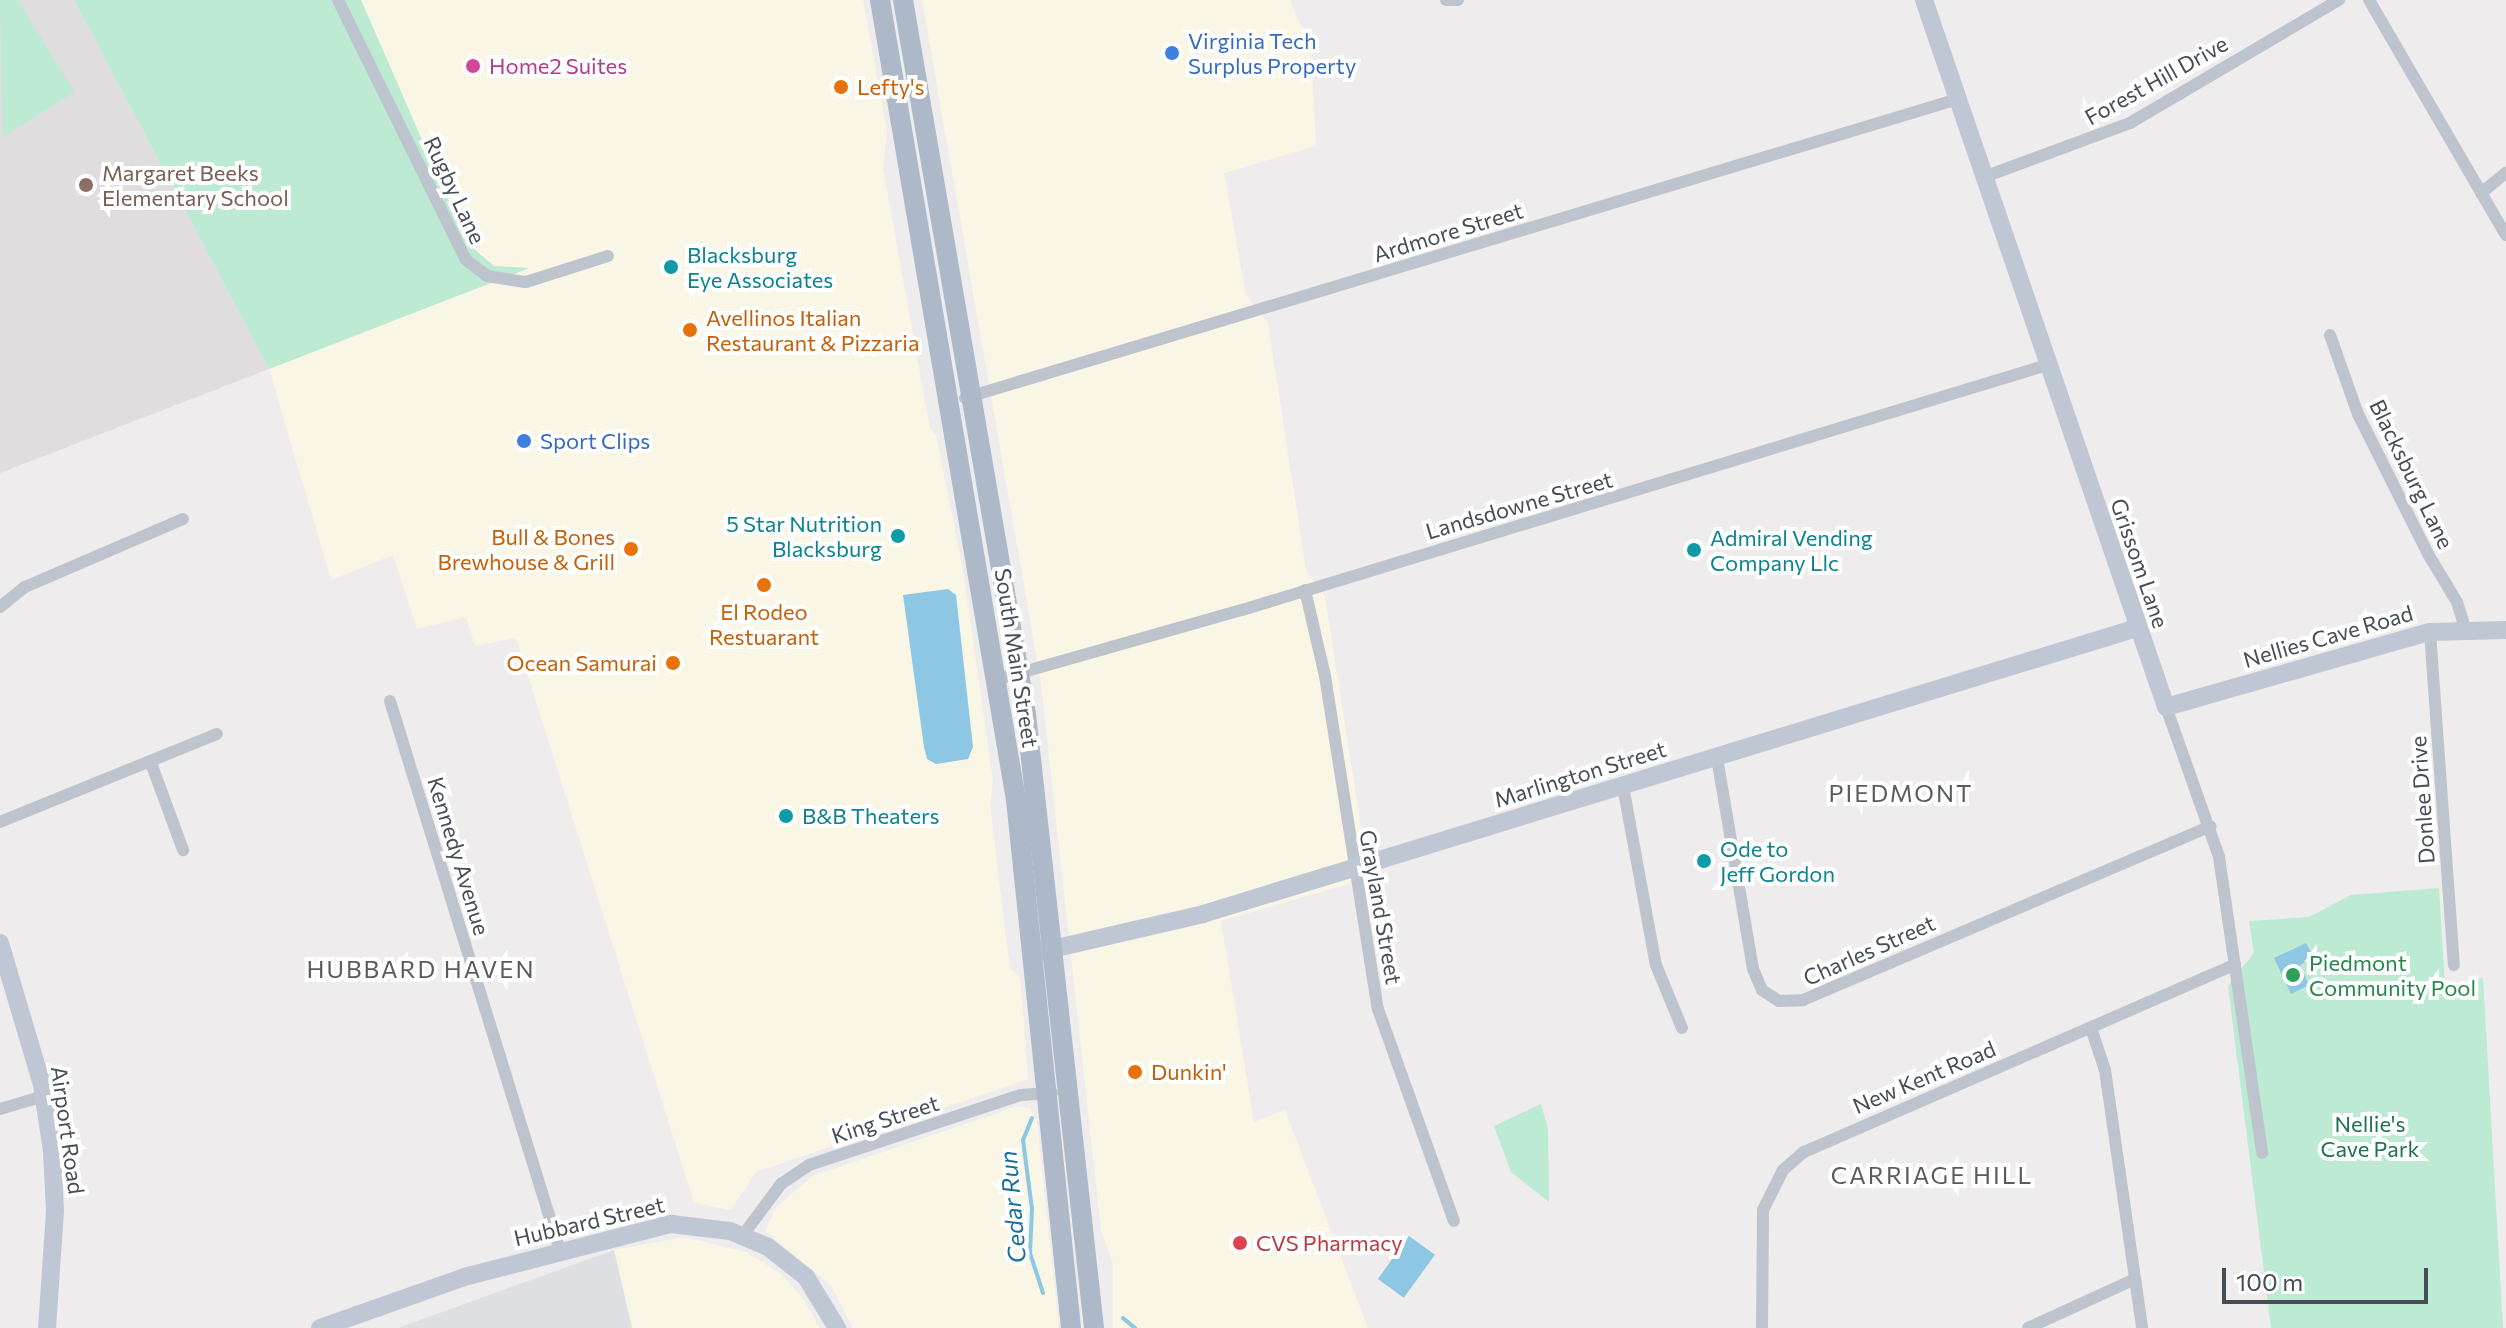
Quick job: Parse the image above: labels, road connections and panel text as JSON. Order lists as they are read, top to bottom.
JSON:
{
  "streets": {
    "main road": ["South Main Street"],
    "street": [
      "Forest Hill Drive",
      "Rugby Lane",
      "Ardmore Street",
      "Blacksburg Lane",
      "Landsdowne Street",
      "Grissom Lane",
      "Nellies Cave Road",
      "Marlington Street",
      "Donlee Drive",
      "Kennedy Avenue",
      "Grayland Street",
      "Charles Street",
      "New Kent Road",
      "King Street",
      "Airport Road",
      "Hubbard Street"
    ]
  },
  "crossings": [
    ["Forest Hill Drive", "Grissom Lane"],
    ["Ardmore Street", "Grissom Lane"],
    ["Ardmore Street", "South Main Street"],
    ["Blacksburg Lane", "Nellies Cave Road"],
    ["Landsdowne Street", "Grissom Lane"],
    ["Landsdowne Street", "South Main Street"],
    ["Landsdowne Street", "Grayland Street"],
    ["Grissom Lane", "Nellies Cave Road"],
    ["Grissom Lane", "Marlington Street"],
    ["Grissom Lane", "Charles Street"],
    ["Grissom Lane", "New Kent Road"],
    ["Nellies Cave Road", "Donlee Drive"],
    ["South Main Street", "Marlington Street"],
    ["South Main Street", "King Street"],
    ["Marlington Street", "Grayland Street"],
    ["Marlington Street", "Charles Street"],
    ["Kennedy Avenue", "Hubbard Street"],
    ["King Street", "Hubbard Street"]
  ],
  "districts": ["PIEDMONT", "HUBBARD HAVEN", "CARRIAGE HILL"],
  "water": ["Cedar Run"],
  "parks": ["Nellie's Cave Park"],
  "places": [
    "Virginia Tech Surplus Property",
    "Home2 Suites",
    "Lefty's",
    "Margaret Beeks Elementary School",
    "Blacksburg Eye Associates",
    "Avellinos Italian Restaurant & Pizzaria",
    "Sport Clips",
    "5 Star Nutrition Blacksburg",
    "Bull & Bones Brewhouse & Grill",
    "Admiral Vending Company Llc",
    "El Rodeo Restuarant",
    "Ocean Samurai",
    "B&B Theaters",
    "Ode to Jeff Gordon",
    "Piedmont Community Pool",
    "Dunkin'",
    "CVS Pharmacy"
  ],
  "scale_bar": "100 m"
}
